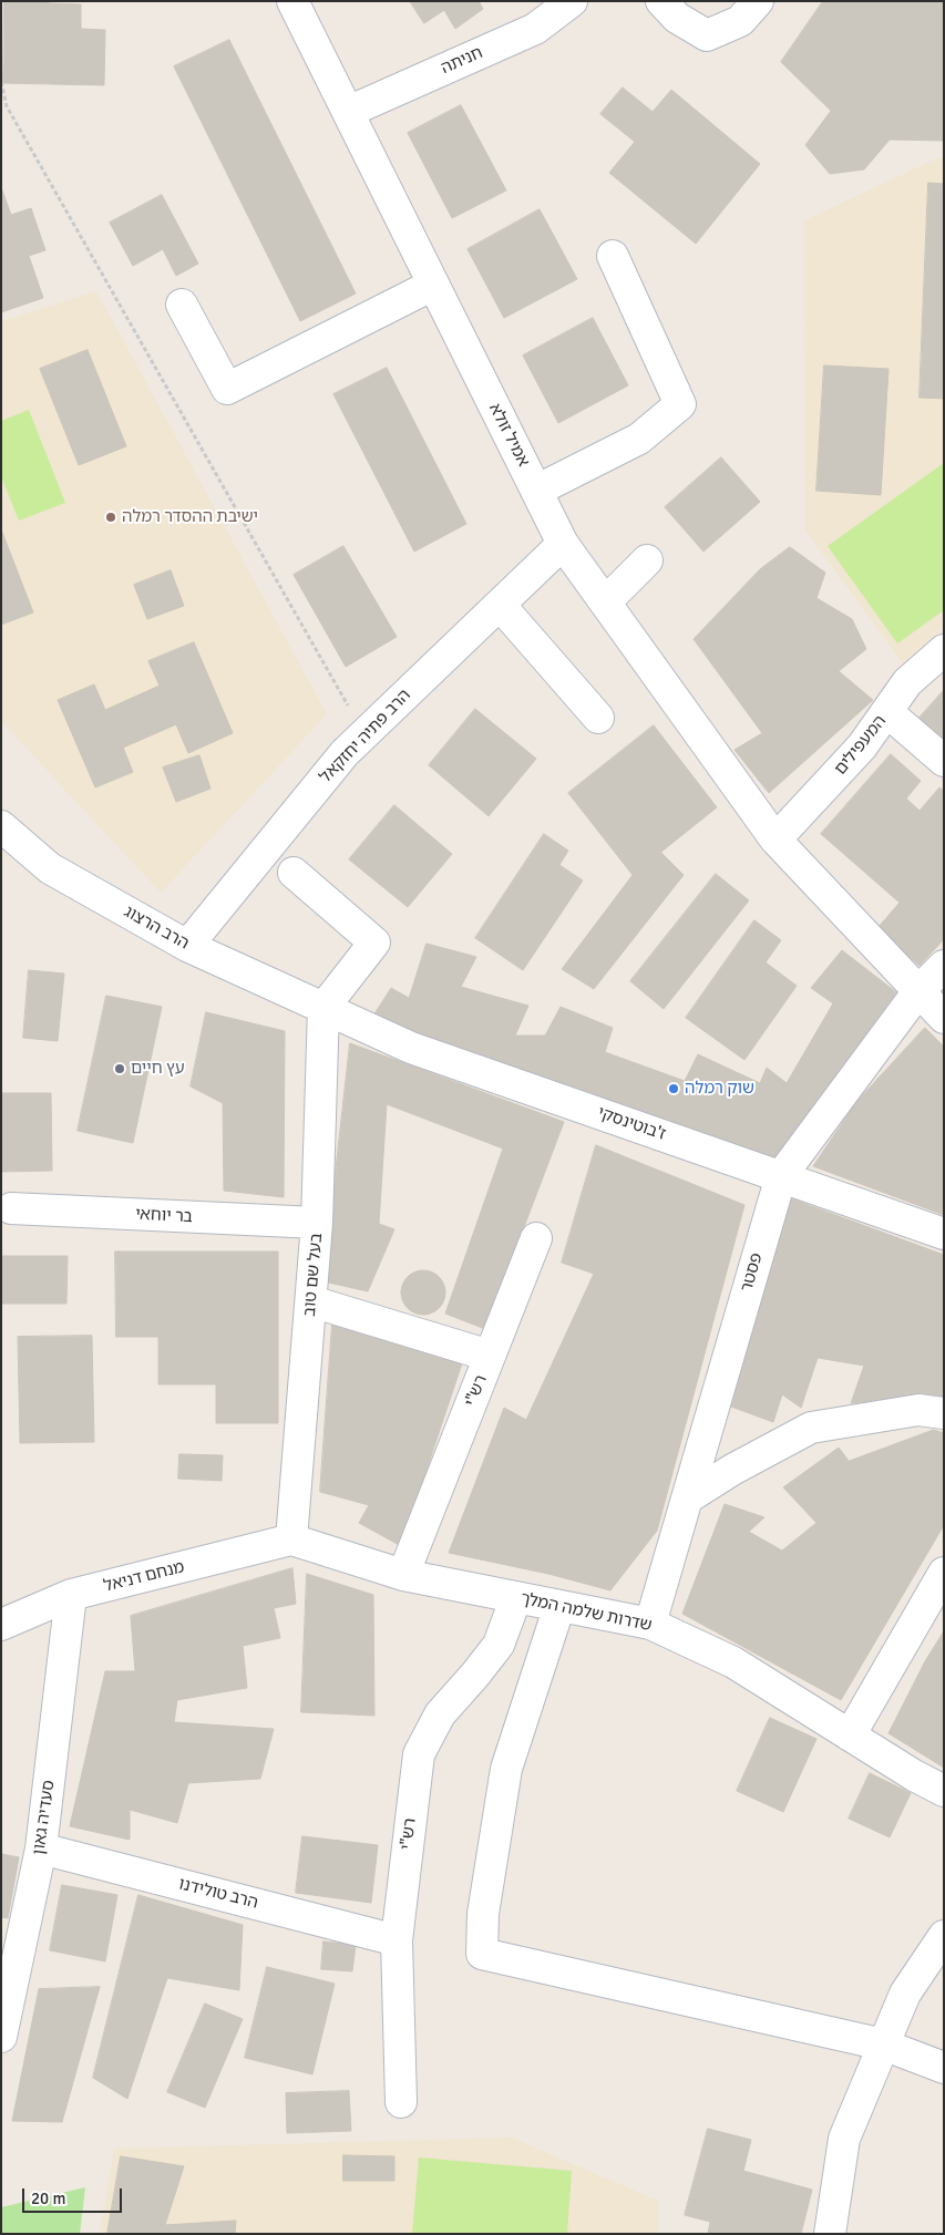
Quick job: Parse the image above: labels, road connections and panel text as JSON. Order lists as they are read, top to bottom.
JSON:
{
  "streets": {
    "street": [
      "חניתה",
      "אמיל זולא",
      "הרב פתיה יחזקאל",
      "המעפילים",
      "הרב הרצוג",
      "ז'בוטינסקי",
      "בר יוחאי",
      "פסטר",
      "בעל שם טוב",
      "רש\"י",
      "מנחם דניאל",
      "שדרות שלמה המלך",
      "סעדיה גאון",
      "הרב טולידנו"
    ]
  },
  "crossings": [
    ["חניתה", "אמיל זולא"],
    ["אמיל זולא", "הרב פתיה יחזקאל"],
    ["אמיל זולא", "המעפילים"],
    ["אמיל זולא", "פסטר"],
    ["הרב פתיה יחזקאל", "הרב הרצוג"],
    ["הרב הרצוג", "ז'בוטינסקי"],
    ["הרב הרצוג", "בעל שם טוב"],
    ["ז'בוטינסקי", "פסטר"],
    ["ז'בוטינסקי", "בעל שם טוב"],
    ["בר יוחאי", "בעל שם טוב"],
    ["פסטר", "שדרות שלמה המלך"],
    ["בעל שם טוב", "מנחם דניאל"],
    ["בעל שם טוב", "שדרות שלמה המלך"],
    ["רש\"י", "שדרות שלמה המלך"],
    ["רש\"י", "הרב טולידנו"],
    ["מנחם דניאל", "שדרות שלמה המלך"],
    ["מנחם דניאל", "סעדיה גאון"],
    ["סעדיה גאון", "הרב טולידנו"]
  ],
  "places": ["ישיבת ההסדר רמלה", "עץ חיים", "שוק רמלה"],
  "scale_bar": "20 m"
}
